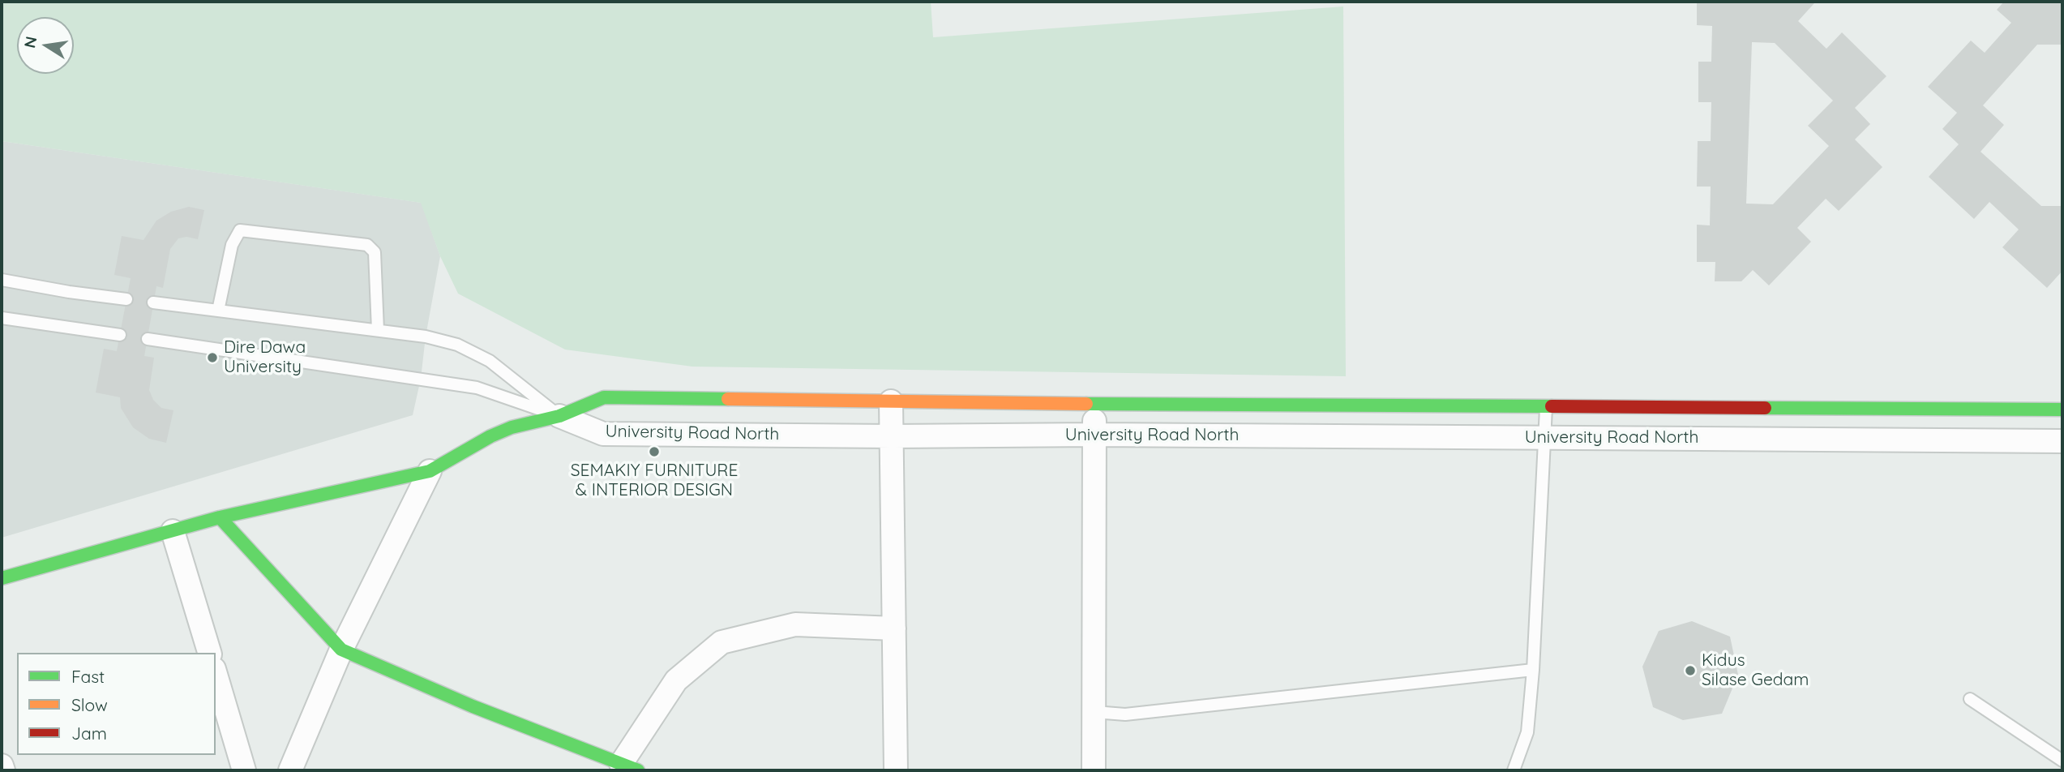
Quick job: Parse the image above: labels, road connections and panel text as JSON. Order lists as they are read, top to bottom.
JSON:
{
  "streets": {
    "street": ["University Road North"]
  },
  "places": ["Dire Dawa University", "SEMAKIY FURNITURE & INTERIOR DESIGN", "Kidus Silase Gedam"],
  "legend": ["Fast", "Slow", "Jam"],
  "north": "left"
}
